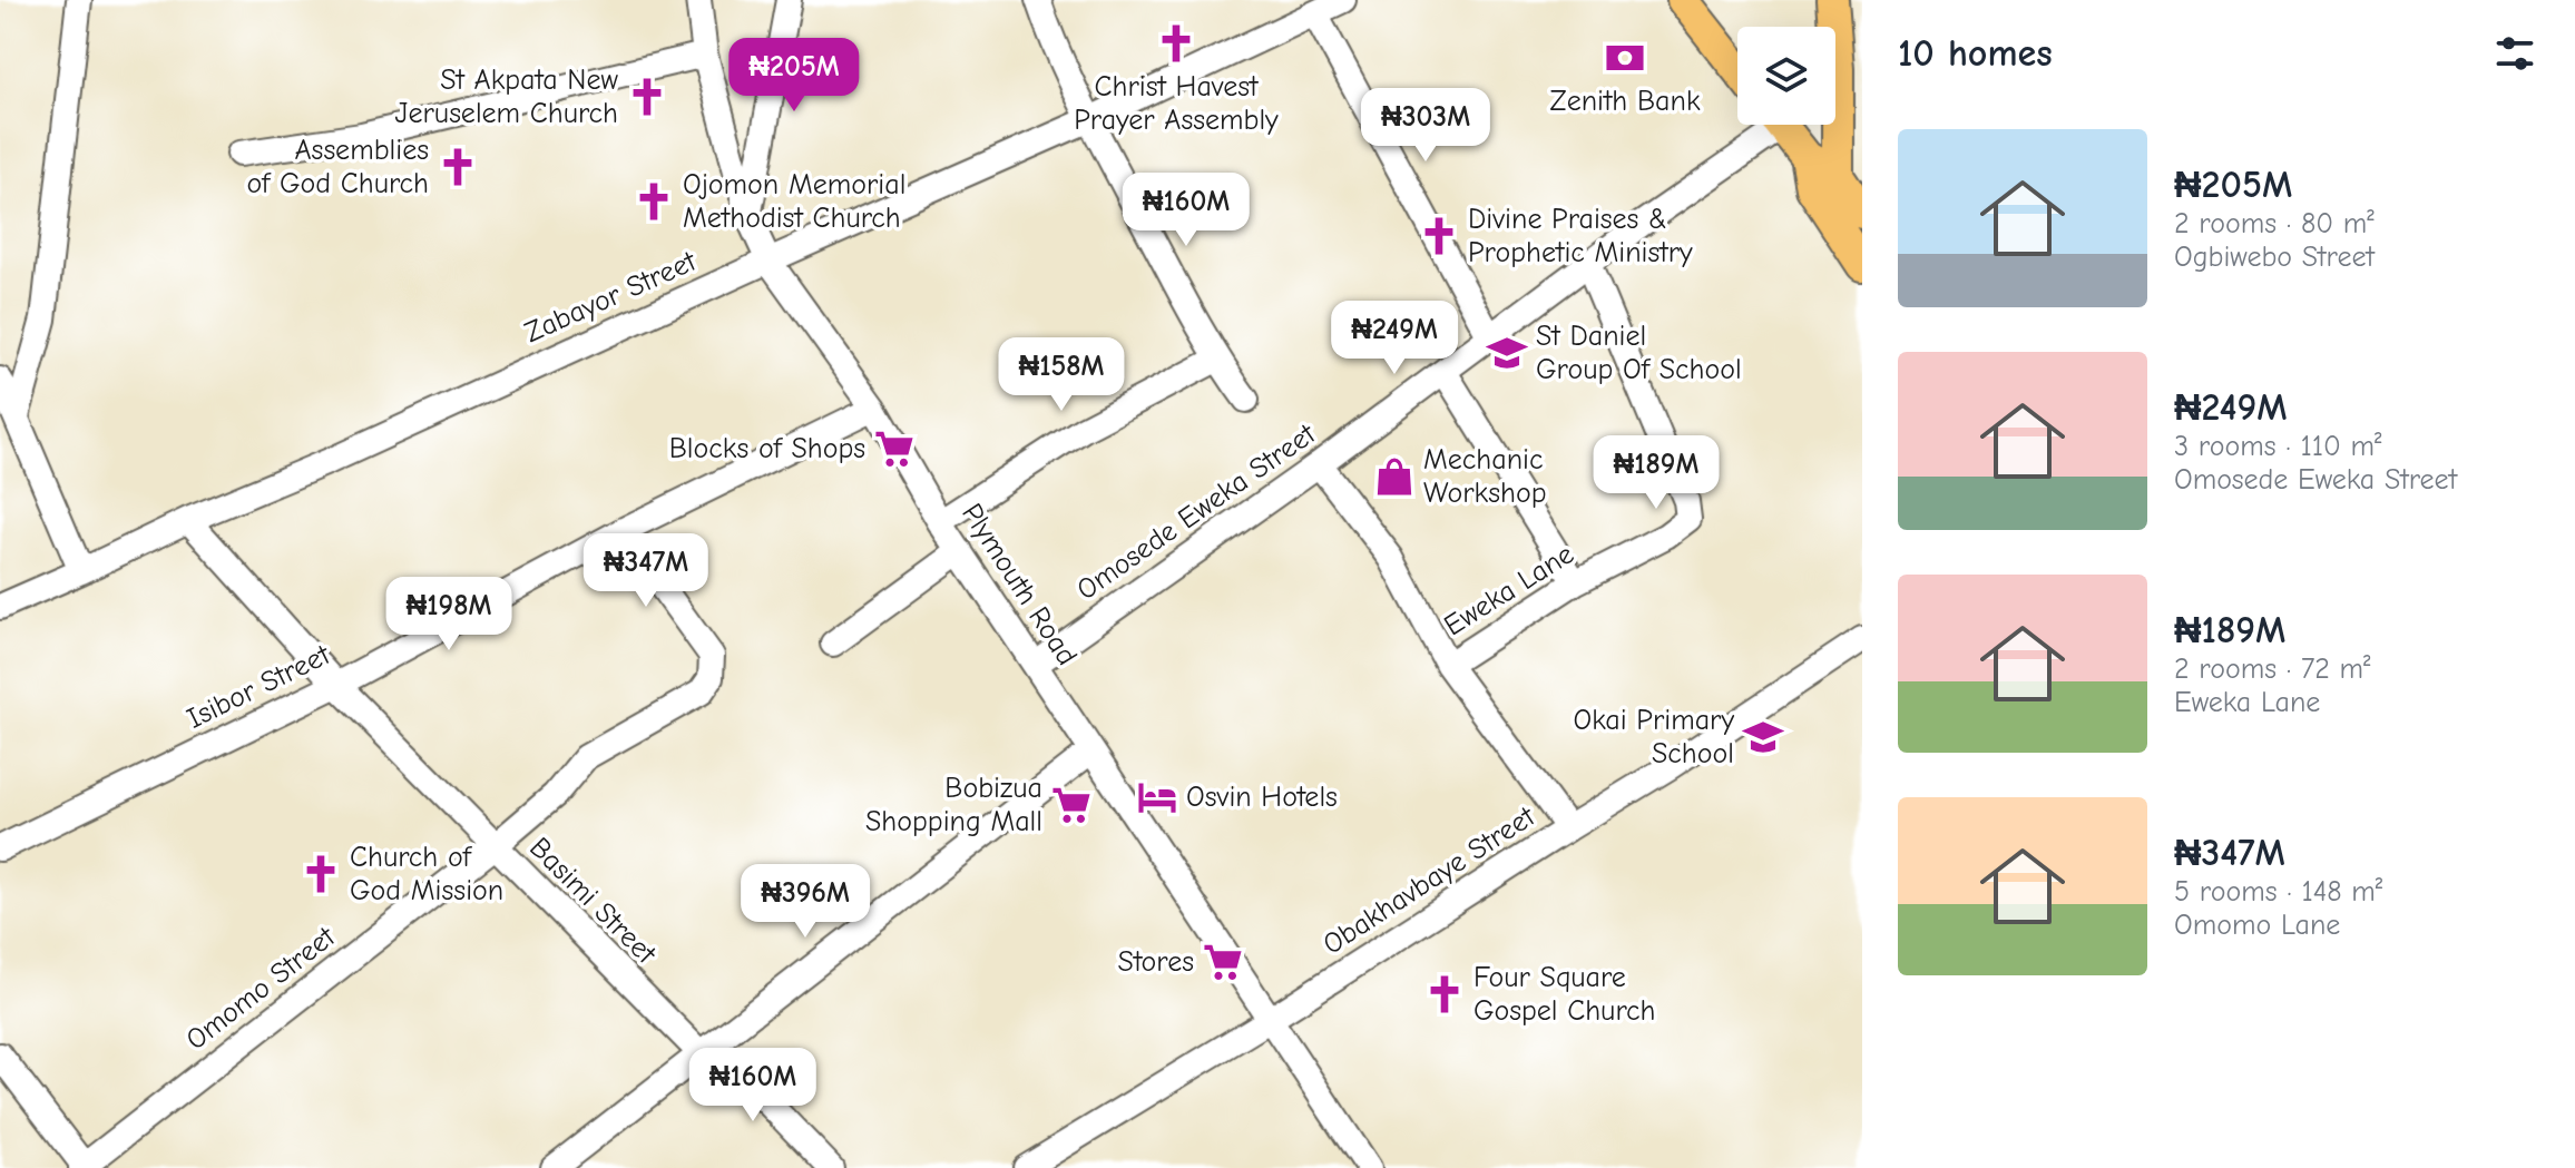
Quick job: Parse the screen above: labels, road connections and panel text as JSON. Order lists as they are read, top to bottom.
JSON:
{
  "streets": {
    "street": [
      "Zabayor Street",
      "Omosede Eweka Street",
      "Plymouth Road",
      "Eweka Lane",
      "Isibor Street",
      "Obakhavbaye Street",
      "Basimi Street",
      "Omomo Street"
    ]
  },
  "crossings": [
    ["Zabayor Street", "Plymouth Road"],
    ["Zabayor Street", "Basimi Street"],
    ["Omosede Eweka Street", "Plymouth Road"],
    ["Omosede Eweka Street", "Eweka Lane"],
    ["Plymouth Road", "Isibor Street"],
    ["Plymouth Road", "Obakhavbaye Street"],
    ["Isibor Street", "Basimi Street"],
    ["Isibor Street", "Omomo Street"],
    ["Basimi Street", "Omomo Street"]
  ],
  "places": {
    "church": [
      "Christ Havest Prayer Assembly",
      "St Akpata New Jeruselem Church",
      "Assemblies of God Church",
      "Ojomon Memorial Methodist Church",
      "Divine Praises & Prophetic Ministry",
      "Church of God Mission",
      "Four Square Gospel Church"
    ],
    "bank": ["Zenith Bank"],
    "school or university": ["St Daniel Group Of School", "Okai Primary School"],
    "supermarket": ["Blocks of Shops", "Bobizua Shopping Mall", "Stores"],
    "shop": ["Mechanic Workshop"],
    "hotel": ["Osvin Hotels"]
  },
  "page": {
    "heading": "10 homes",
    "price": [
      "₦205M",
      "₦303M",
      "₦160M",
      "₦249M",
      "₦158M",
      "₦189M",
      "₦347M",
      "₦198M",
      "₦396M",
      "₦160M"
    ],
    "list": [
      {
        "name": "₦205M",
        "note": "2 rooms · 80 m² · Ogbiwebo Street"
      },
      {
        "name": "₦249M",
        "note": "3 rooms · 110 m² · Omosede Eweka Street"
      },
      {
        "name": "₦189M",
        "note": "2 rooms · 72 m² · Eweka Lane"
      },
      {
        "name": "₦347M",
        "note": "5 rooms · 148 m² · Omomo Lane"
      }
    ]
  }
}
